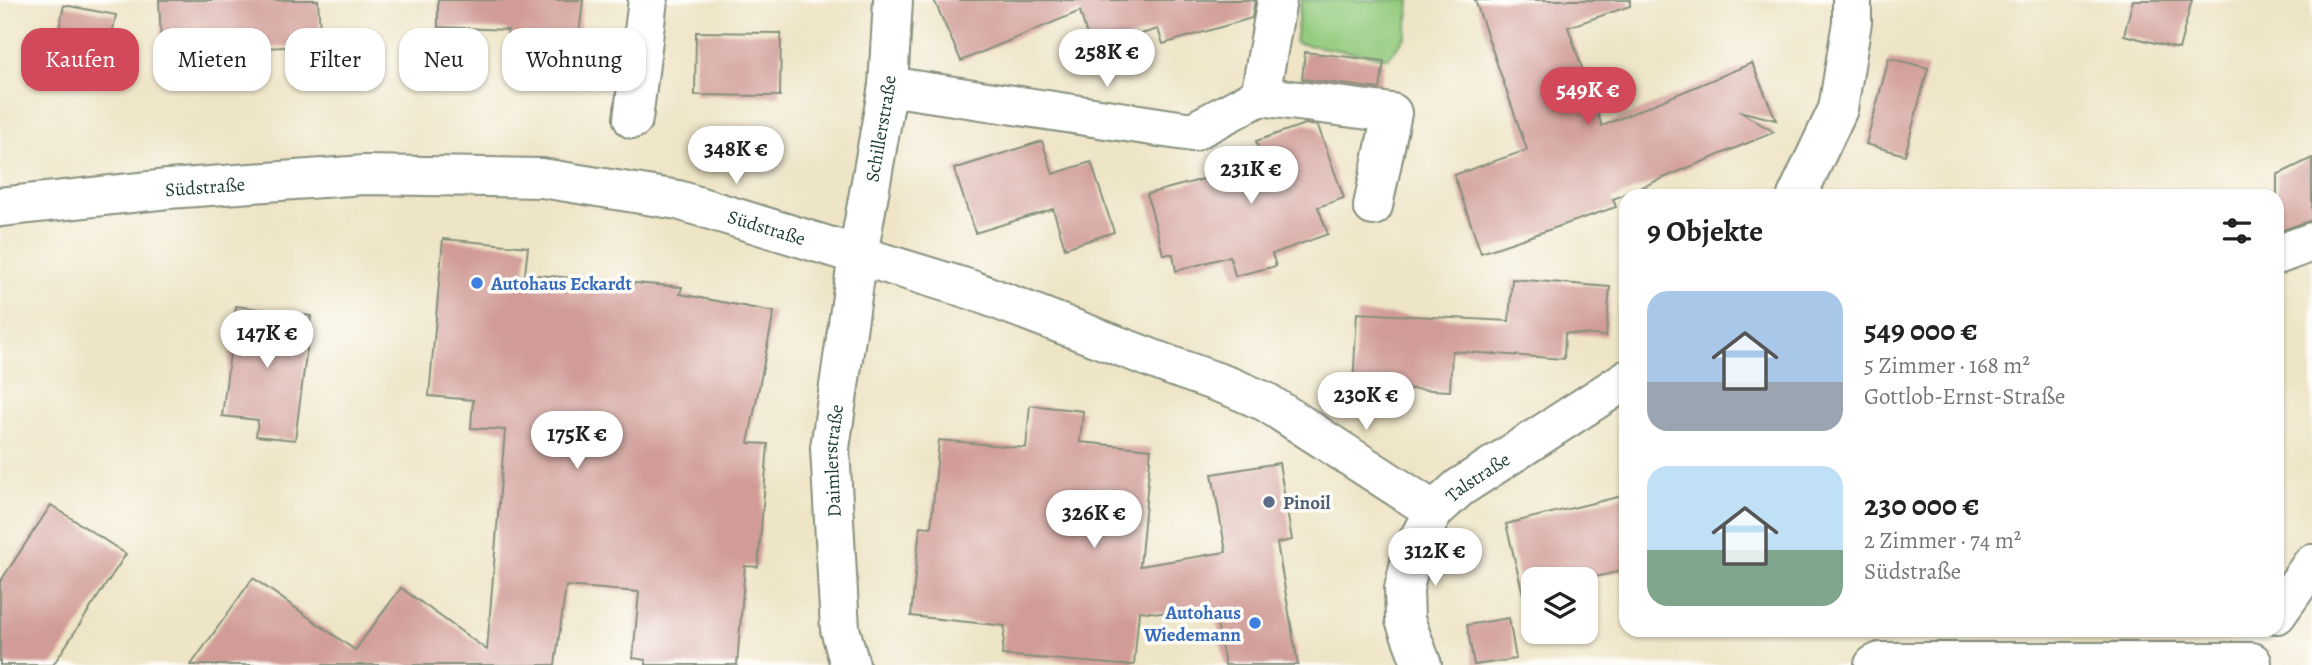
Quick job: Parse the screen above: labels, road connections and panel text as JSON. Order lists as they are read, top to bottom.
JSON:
{
  "streets": {
    "street": [
      "Schillerstraße",
      "Südstraße",
      "Daimlerstraße",
      "Talstraße"
    ]
  },
  "crossings": [
    ["Schillerstraße", "Südstraße"],
    ["Schillerstraße", "Daimlerstraße"],
    ["Südstraße", "Daimlerstraße"],
    ["Südstraße", "Talstraße"]
  ],
  "places": ["Autohaus Eckardt", "Pinoil", "Autohaus Wiedemann"],
  "page": {
    "chip": [
      "Kaufen",
      "Mieten",
      "Filter",
      "Neu",
      "Wohnung"
    ],
    "price": [
      "258K €",
      "549K €",
      "348K €",
      "231K €",
      "147K €",
      "230K €",
      "175K €",
      "326K €",
      "312K €"
    ],
    "heading": "9 Objekte",
    "list": [
      {
        "name": "549 000 €",
        "note": "5 Zimmer · 168 m² · Gottlob-Ernst-Straße"
      },
      {
        "name": "230 000 €",
        "note": "2 Zimmer · 74 m² · Südstraße"
      }
    ]
  }
}
